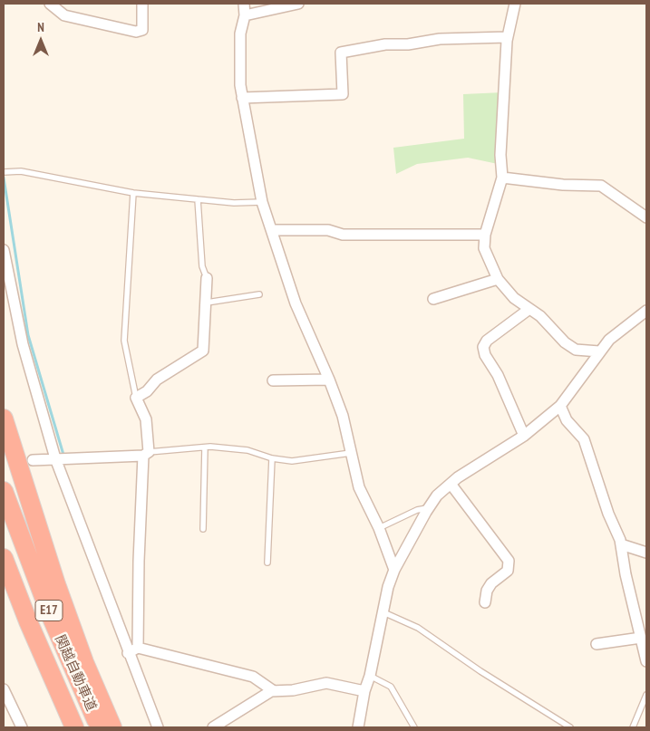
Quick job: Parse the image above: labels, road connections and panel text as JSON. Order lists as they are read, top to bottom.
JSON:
{
  "streets": {
    "highway": ["E17", "関越自動車道"]
  },
  "north": "top"
}
